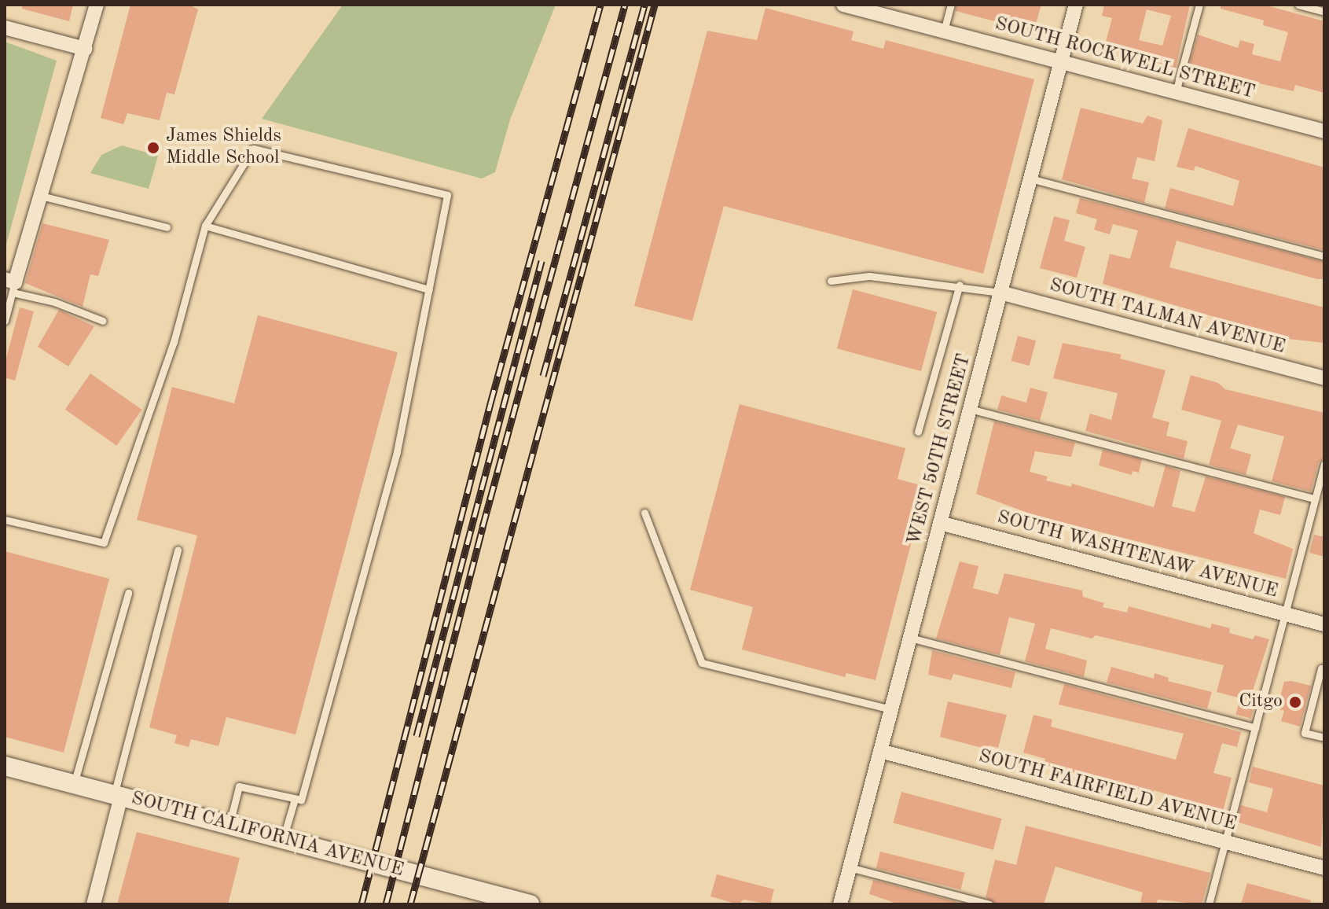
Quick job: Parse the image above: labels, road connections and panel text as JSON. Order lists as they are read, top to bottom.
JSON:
{
  "streets": {
    "street": [
      "SOUTH ROCKWELL STREET",
      "SOUTH TALMAN AVENUE",
      "WEST 50TH STREET",
      "SOUTH WASHTENAW AVENUE",
      "SOUTH FAIRFIELD AVENUE",
      "SOUTH CALIFORNIA AVENUE"
    ]
  },
  "crossings": [
    ["SOUTH ROCKWELL STREET", "WEST 50TH STREET"],
    ["SOUTH TALMAN AVENUE", "WEST 50TH STREET"],
    ["WEST 50TH STREET", "SOUTH WASHTENAW AVENUE"],
    ["WEST 50TH STREET", "SOUTH FAIRFIELD AVENUE"]
  ],
  "places": ["James Shields Middle School", "Citgo"]
}
